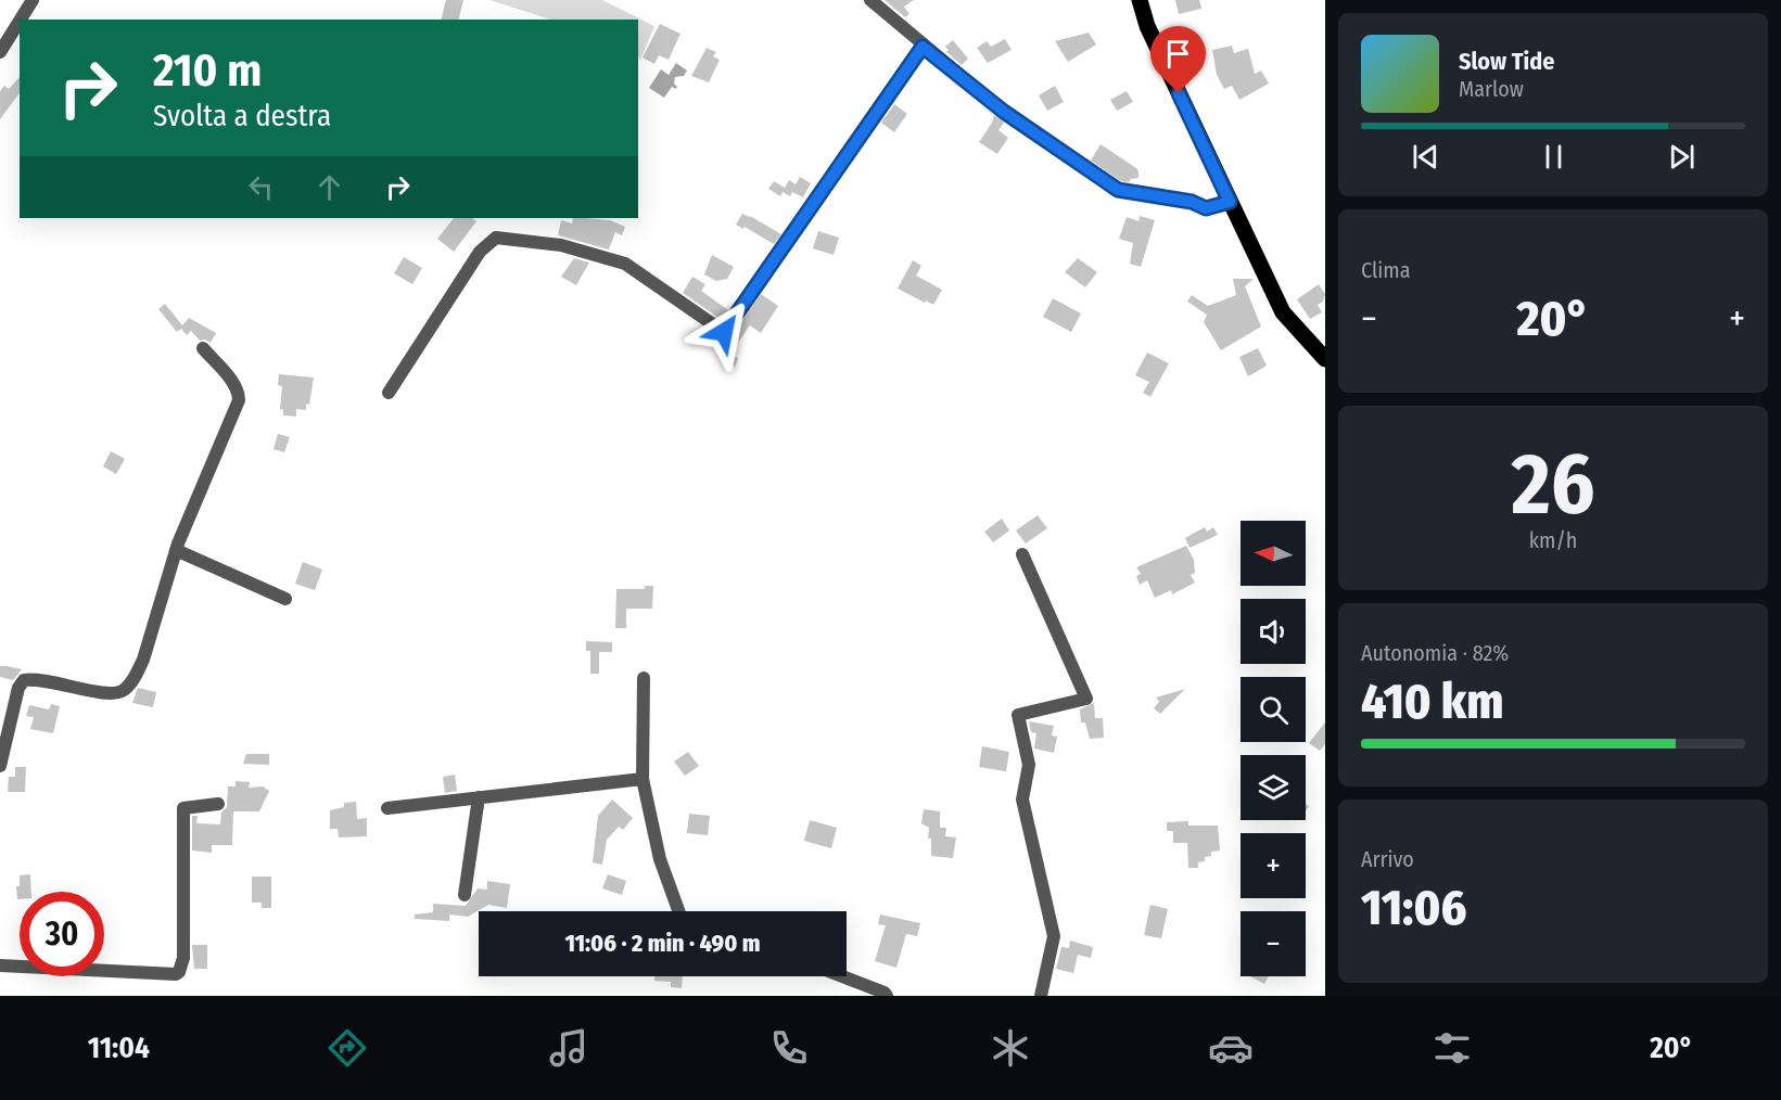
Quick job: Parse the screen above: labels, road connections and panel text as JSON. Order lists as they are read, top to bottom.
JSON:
{
  "north": "left",
  "page": {
    "turn": ["210 m", "Svolta a destra"],
    "song": ["Slow Tide", "Marlow"],
    "tile": [
      "Clima",
      ["26", "km/h"],
      ["Autonomia · 82%", "410 km"],
      ["Arrivo", "11:06"]
    ],
    "heat": ["−", "20°", "+"],
    "map_buttons": ["+", "−"],
    "limit": "30",
    "trip": "11:06 · 2 min · 490 m",
    "tabs": ["11:04", "20°"]
  }
}
